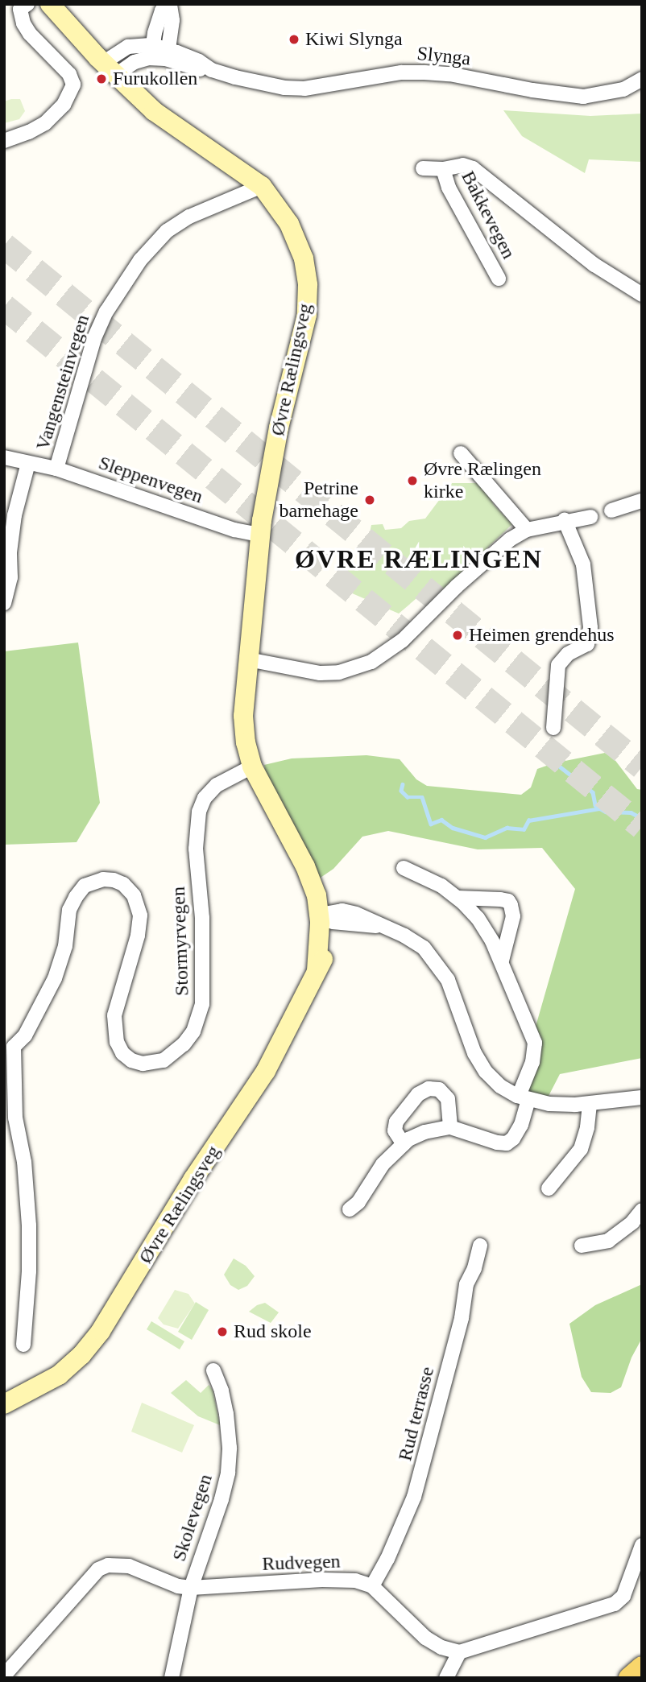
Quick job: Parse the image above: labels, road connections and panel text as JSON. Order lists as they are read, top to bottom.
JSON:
{
  "streets": {
    "main road": ["Øvre Rælingsveg"],
    "street": [
      "Slynga",
      "Bakkevegen",
      "Vangensteinvegen",
      "Sleppenvegen",
      "Stormyrvegen",
      "Rud terrasse",
      "Skolevegen",
      "Rudvegen"
    ]
  },
  "crossings": [
    ["Slynga", "Øvre Rælingsveg"],
    ["Øvre Rælingsveg", "Vangensteinvegen"],
    ["Øvre Rælingsveg", "Sleppenvegen"],
    ["Øvre Rælingsveg", "Stormyrvegen"],
    ["Vangensteinvegen", "Sleppenvegen"],
    ["Rud terrasse", "Rudvegen"],
    ["Skolevegen", "Rudvegen"]
  ],
  "districts": ["ØVRE RÆLINGEN"],
  "places": [
    "Kiwi Slynga",
    "Furukollen",
    "Øvre Rælingen kirke",
    "Petrine barnehage",
    "Heimen grendehus",
    "Rud skole"
  ]
}
